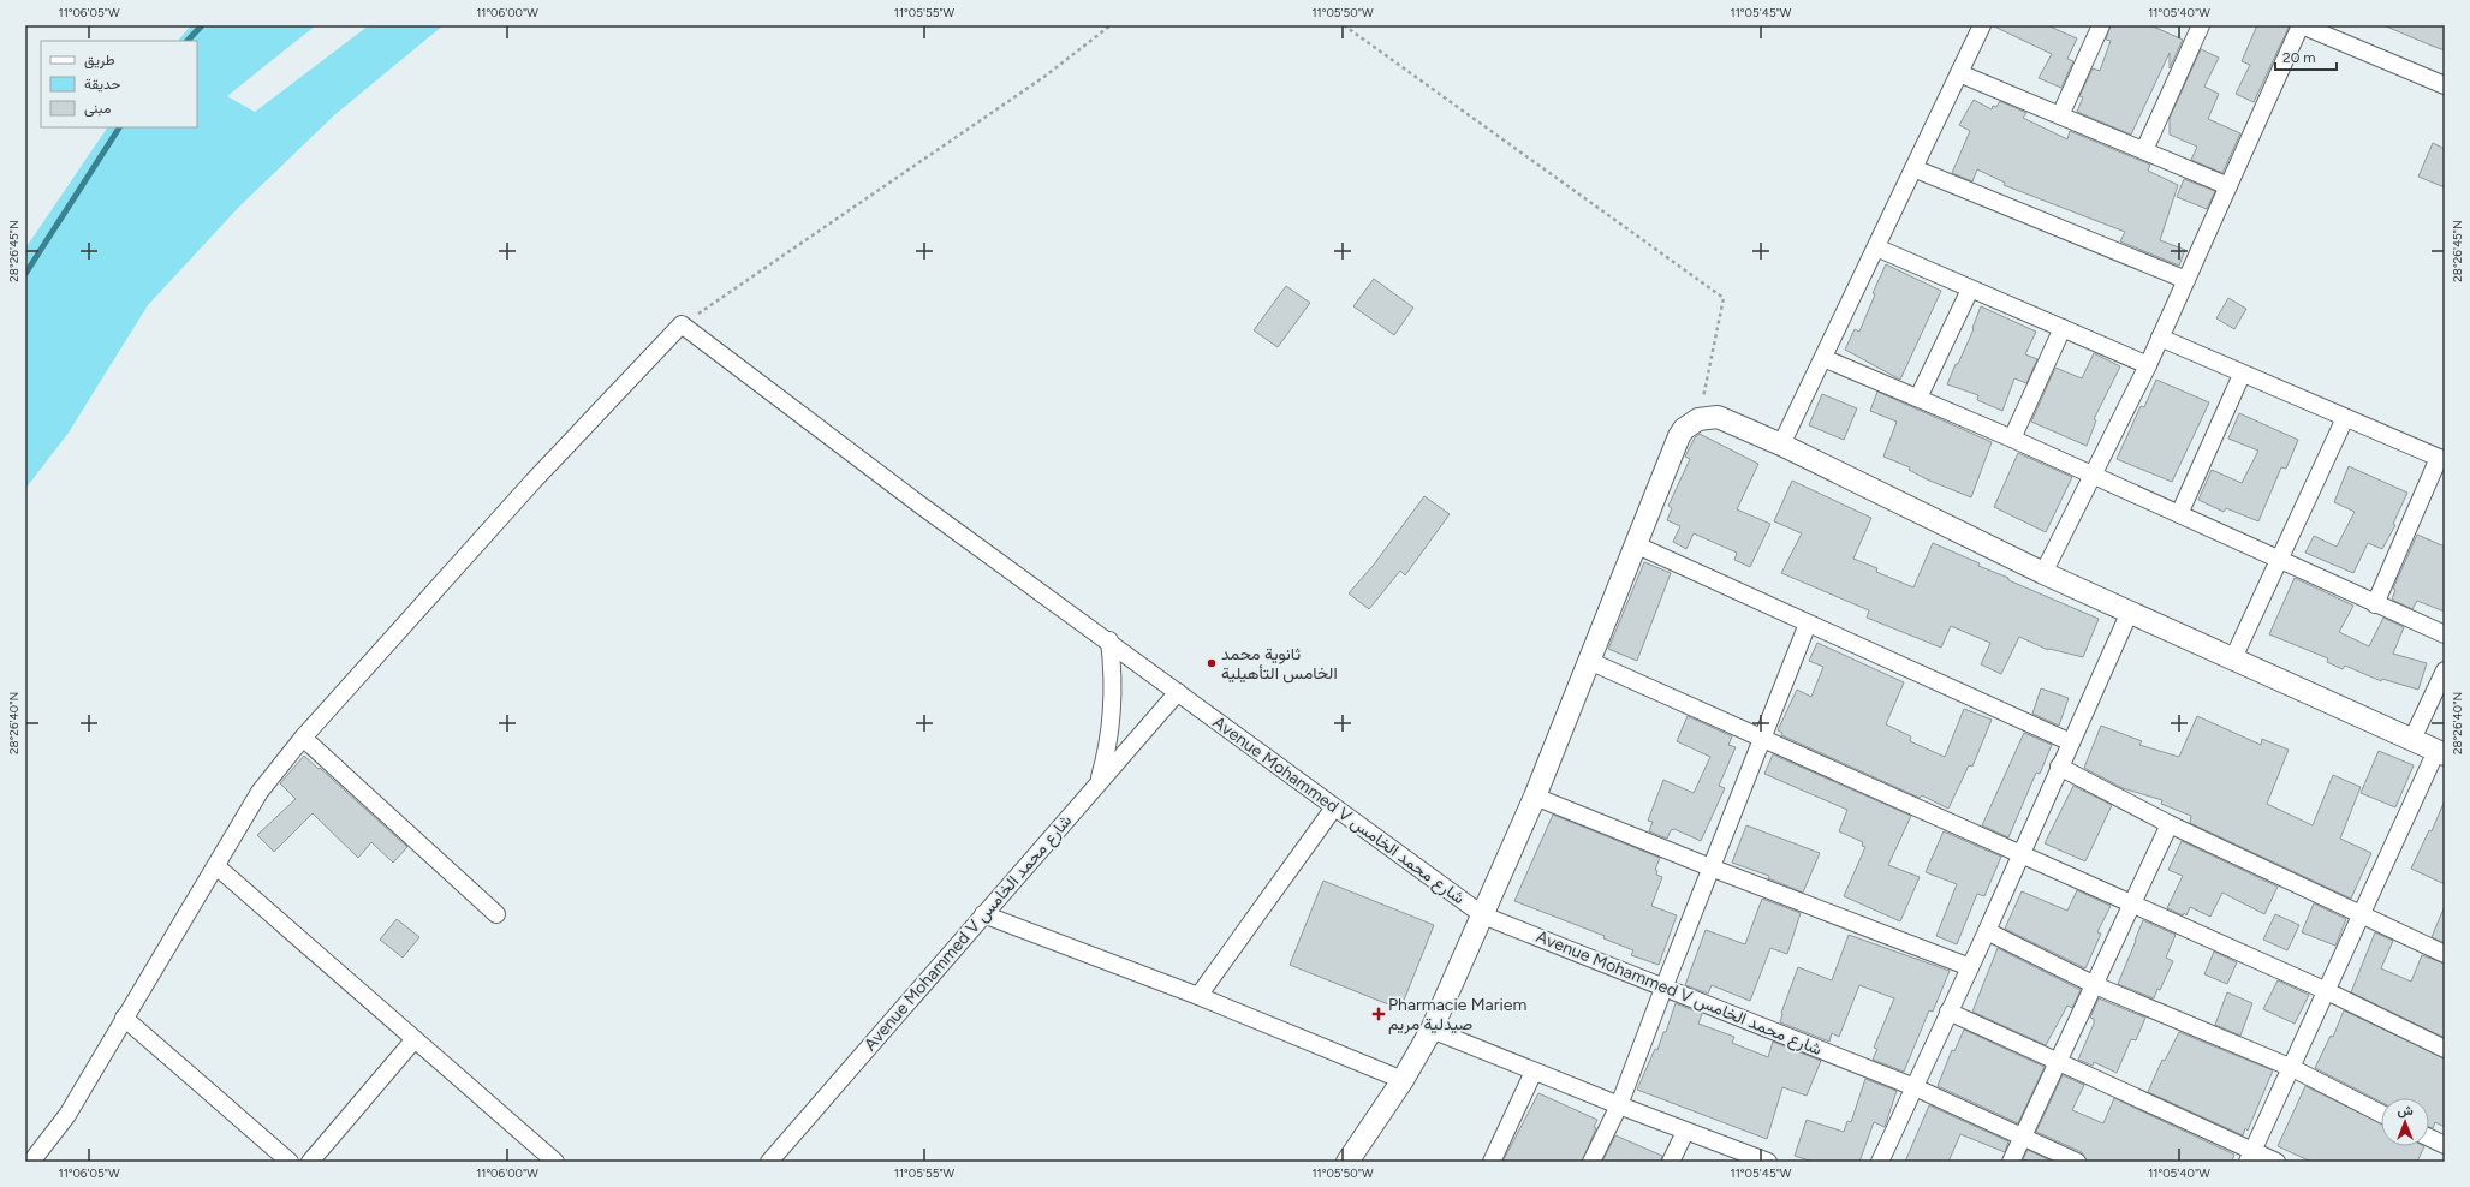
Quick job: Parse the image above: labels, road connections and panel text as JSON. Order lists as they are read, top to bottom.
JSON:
{
  "streets": {
    "street": ["Avenue Mohammed V شارع محمد الخامس"]
  },
  "places": {
    "other": ["ثانوية محمد الخامس التأهيلية"],
    "health": ["Pharmacie Mariem صيدلية مريم"]
  },
  "legend": ["طريق", "حديقة", "مبنى"],
  "scale_bar": "20 m",
  "north": "top",
  "coordinates": [
    "11°06'05\"W",
    "11°06'00\"W",
    "11°05'55\"W",
    "11°05'50\"W",
    "11°05'45\"W",
    "11°05'40\"W",
    "28°26'45\"N",
    "28°26'40\"N"
  ]
}
